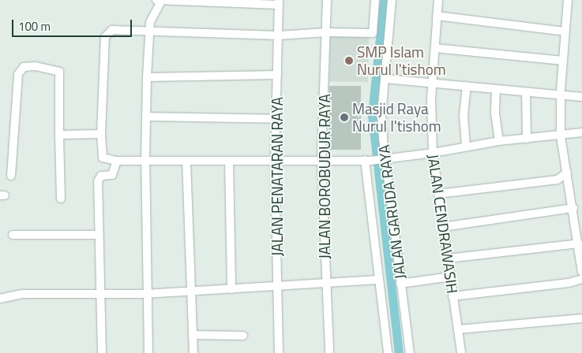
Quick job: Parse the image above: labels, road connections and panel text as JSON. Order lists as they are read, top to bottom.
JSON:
{
  "streets": {
    "street": [
      "JALAN PENATARAN RAYA",
      "JALAN BOROBUDUR RAYA",
      "JALAN GARUDA RAYA",
      "JALAN CENDRAWASIH"
    ]
  },
  "places": ["SMP Islam Nurul I'tishom", "Masjid Raya Nurul I'tishom"],
  "scale_bar": "100 m"
}
